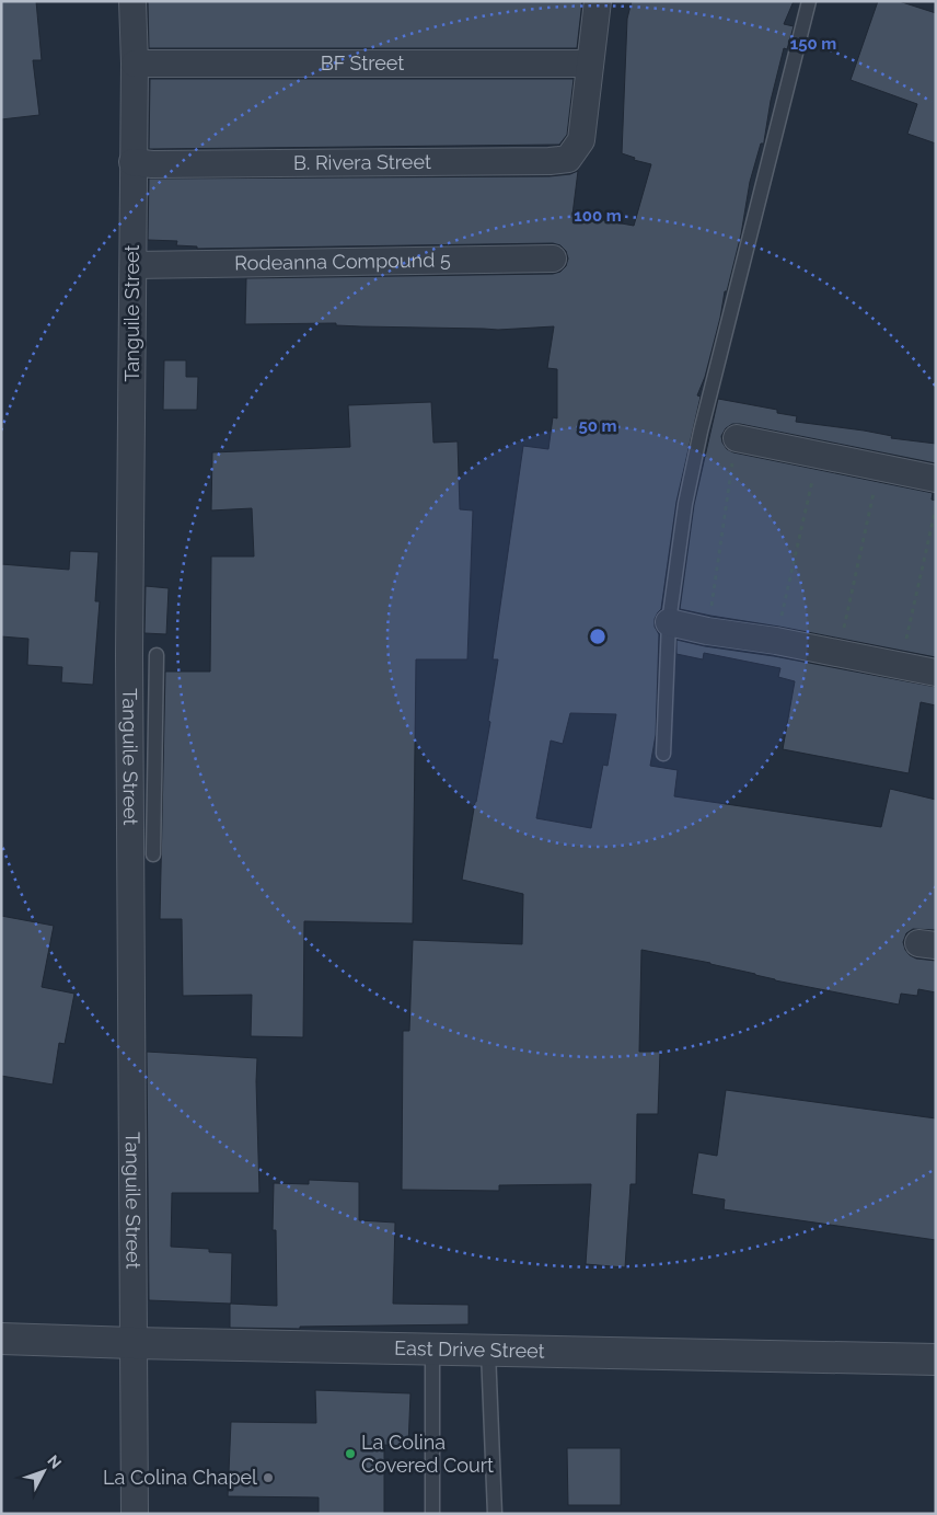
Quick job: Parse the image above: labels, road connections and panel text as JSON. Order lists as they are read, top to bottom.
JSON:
{
  "streets": {
    "street": [
      "BF Street",
      "B. Rivera Street",
      "Rodeanna Compound 5",
      "Tanguile Street",
      "East Drive Street"
    ]
  },
  "crossings": [
    ["BF Street", "B. Rivera Street"],
    ["BF Street", "Tanguile Street"],
    ["B. Rivera Street", "Tanguile Street"],
    ["Rodeanna Compound 5", "Tanguile Street"],
    ["Tanguile Street", "East Drive Street"]
  ],
  "places": ["La Colina Covered Court", "La Colina Chapel"],
  "north": "top right",
  "rings": ["150 m", "100 m", "50 m"]
}
